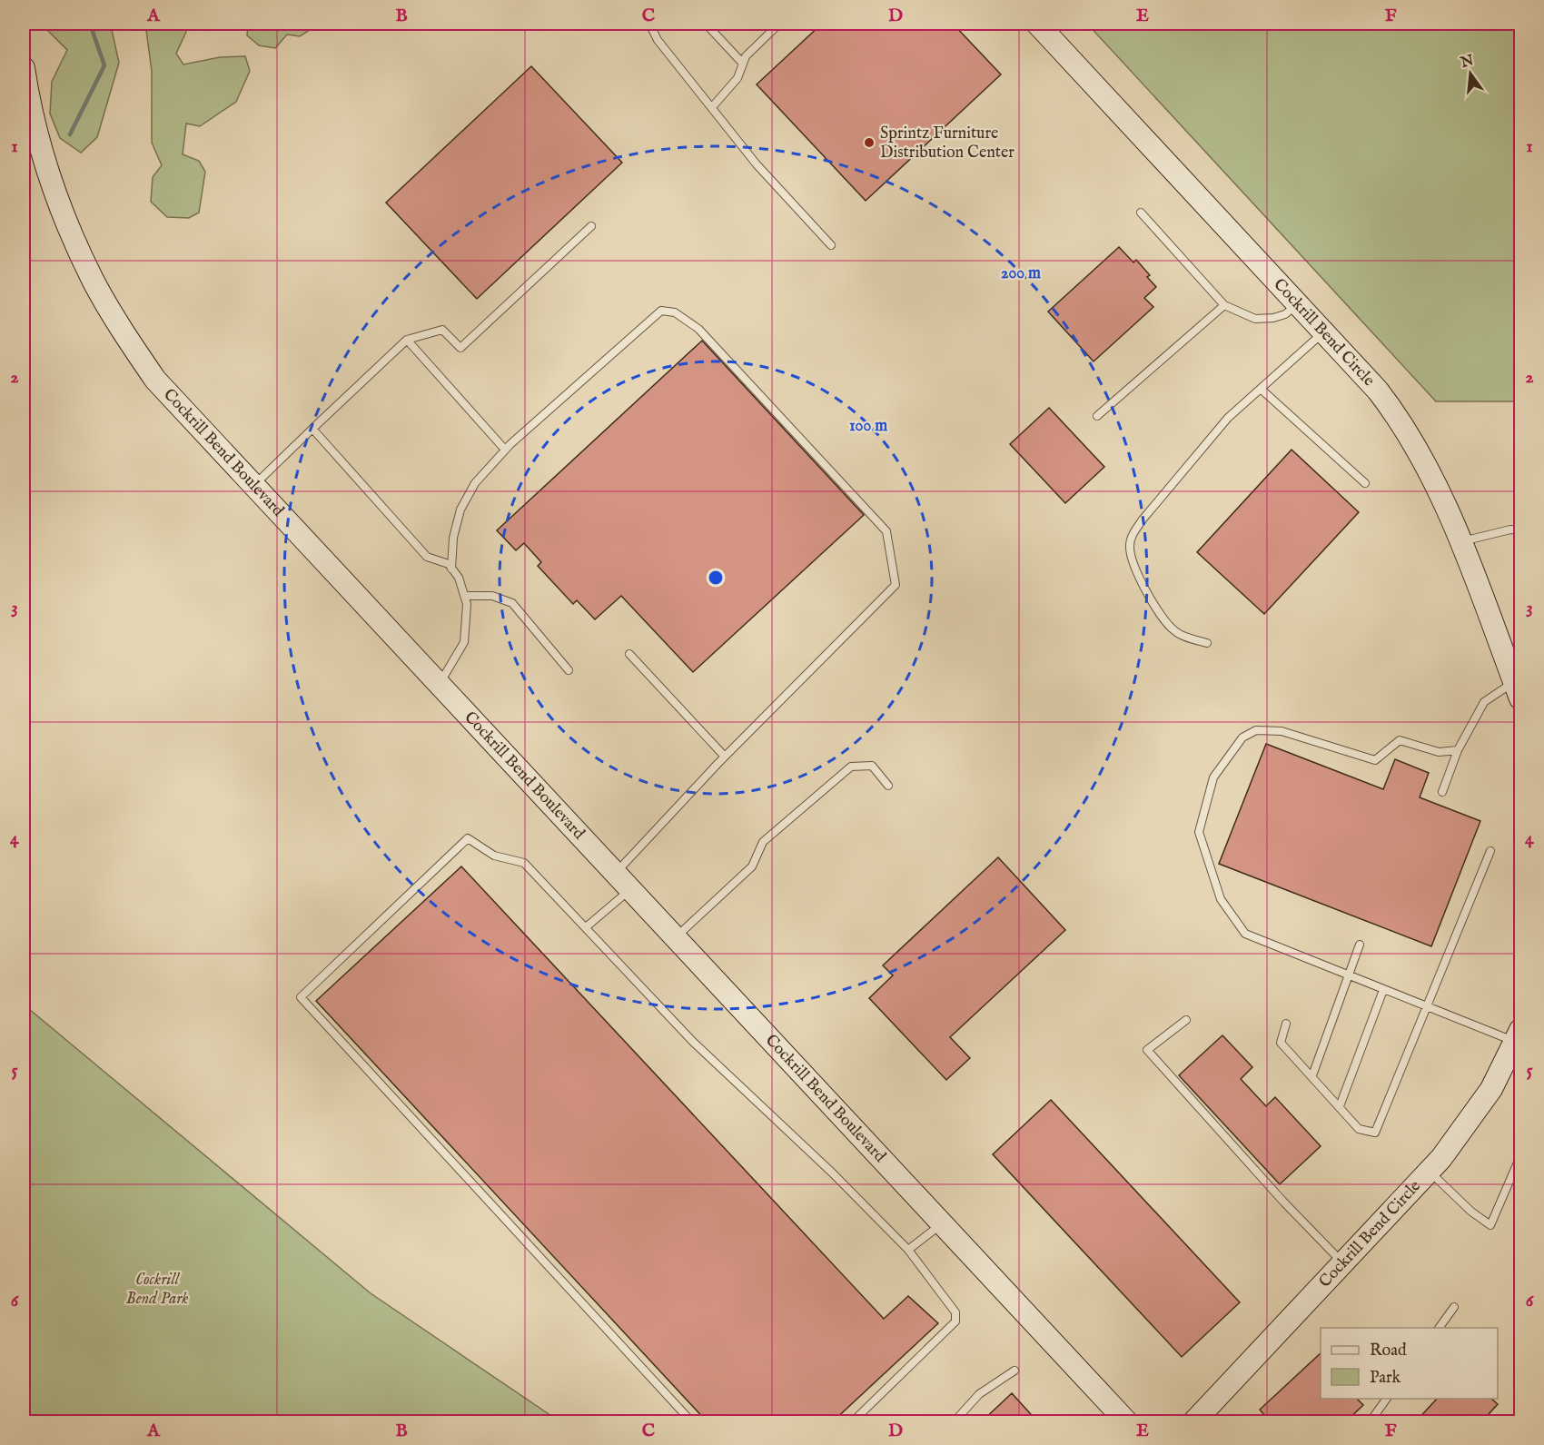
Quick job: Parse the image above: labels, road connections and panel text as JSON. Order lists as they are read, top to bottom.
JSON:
{
  "streets": {
    "street": ["Cockrill Bend Circle", "Cockrill Bend Boulevard"]
  },
  "parks": ["Cockrill Bend Park"],
  "places": ["Sprintz Furniture Distribution Center"],
  "legend": ["Road", "Park"],
  "north": "top",
  "grid": {
    "columns": [
      "A",
      "B",
      "C",
      "D",
      "E",
      "F"
    ],
    "rows": [
      "1",
      "2",
      "3",
      "4",
      "5",
      "6"
    ]
  },
  "rings": ["200 m", "100 m"]
}
